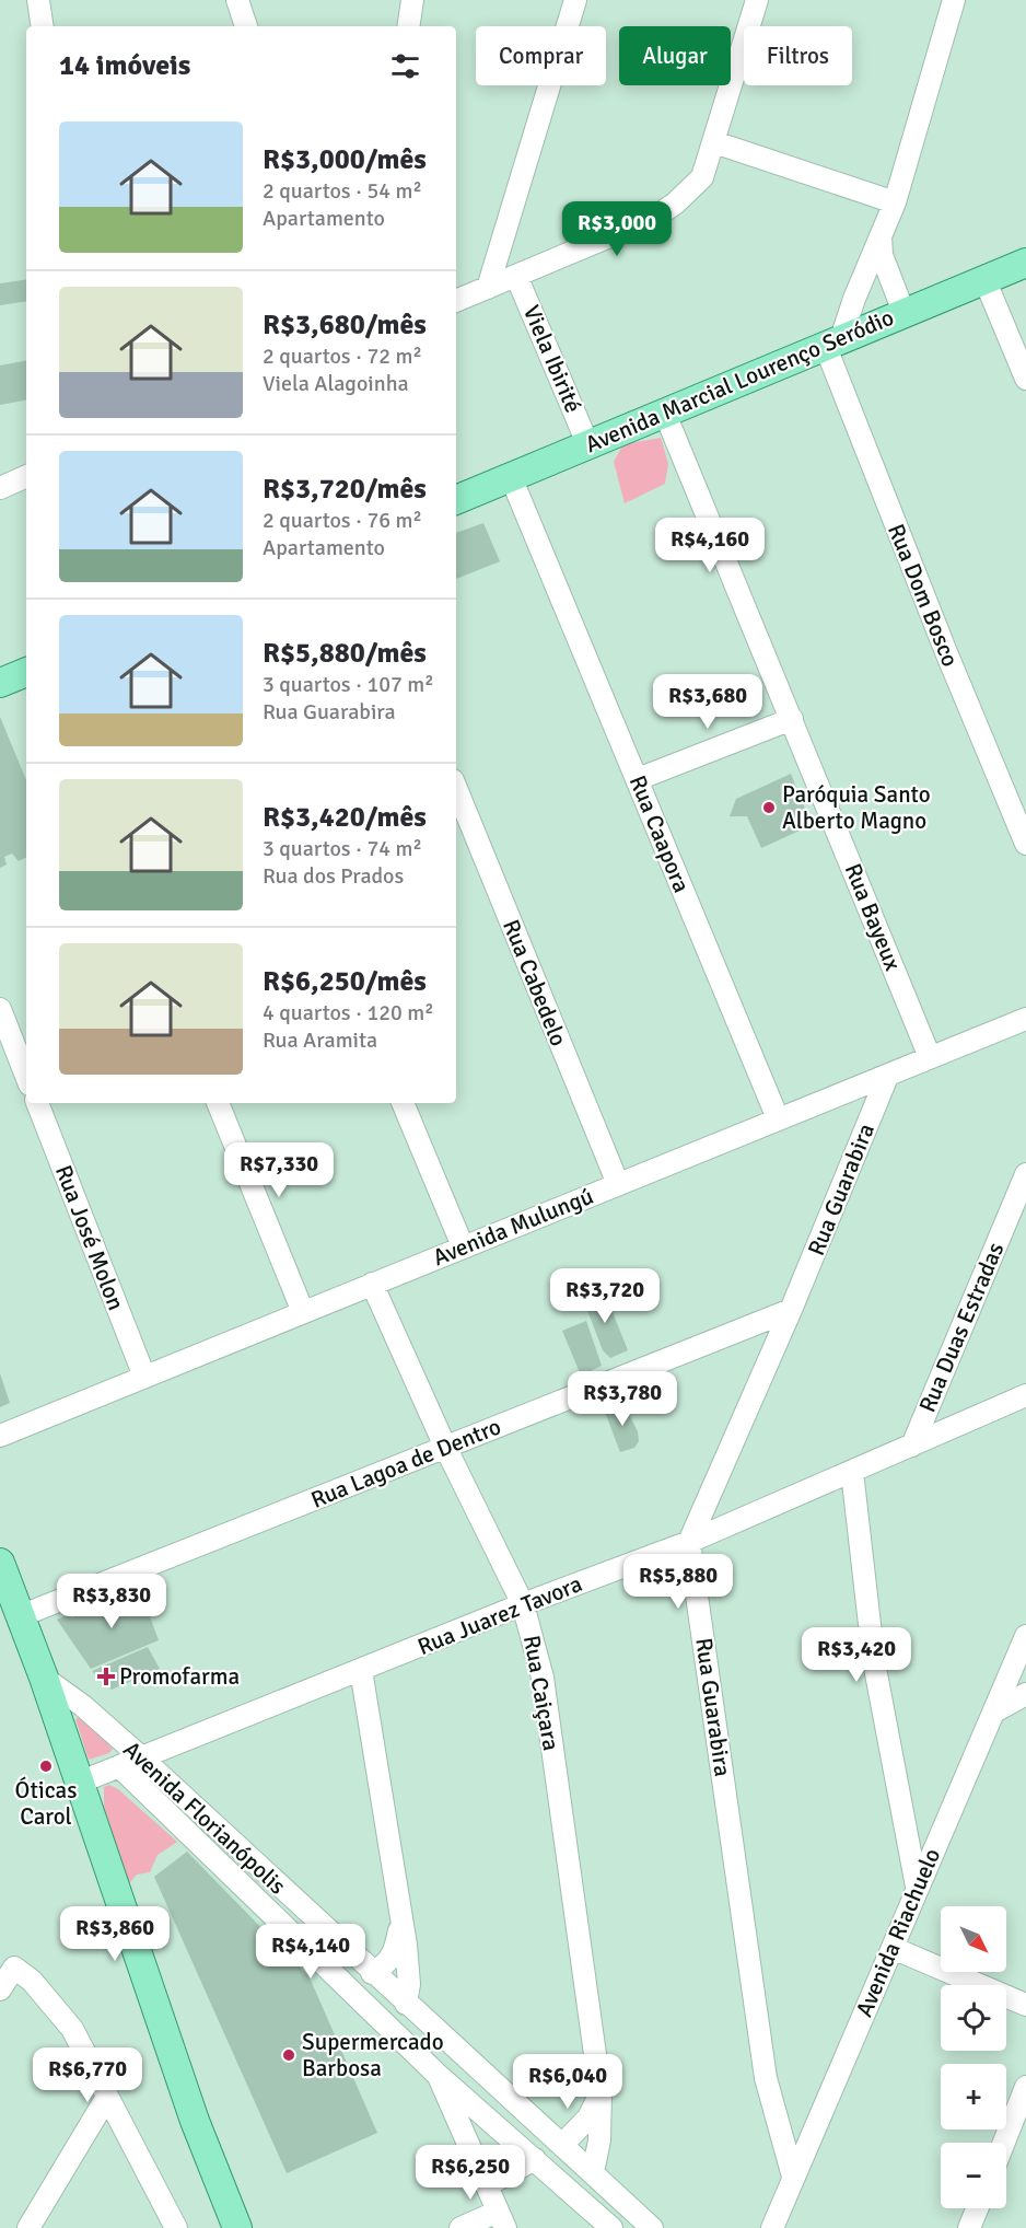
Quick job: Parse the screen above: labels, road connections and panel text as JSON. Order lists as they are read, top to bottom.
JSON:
{
  "streets": {
    "main road": ["Avenida Marcial Lourenço Seródio"],
    "street": [
      "Viela Ibirité",
      "Rua Dom Bosco",
      "Rua Caapora",
      "Rua Bayeux",
      "Rua Cabedelo",
      "Rua Guarabira",
      "Avenida Mulungú",
      "Rua José Molon",
      "Rua Duas Estradas",
      "Rua Lagoa de Dentro",
      "Rua Juarez Tavora",
      "Rua Caiçara",
      "Avenida Florianópolis",
      "Avenida Riachuelo"
    ]
  },
  "crossings": [
    ["Viela Ibirité", "Avenida Marcial Lourenço Seródio"],
    ["Avenida Marcial Lourenço Seródio", "Rua Dom Bosco"],
    ["Avenida Marcial Lourenço Seródio", "Rua Caapora"],
    ["Avenida Marcial Lourenço Seródio", "Rua Bayeux"],
    ["Rua Caapora", "Avenida Mulungú"],
    ["Rua Bayeux", "Avenida Mulungú"],
    ["Rua Cabedelo", "Avenida Mulungú"],
    ["Rua Guarabira", "Avenida Mulungú"],
    ["Rua Guarabira", "Rua Lagoa de Dentro"],
    ["Rua Guarabira", "Rua Juarez Tavora"],
    ["Rua Guarabira", "Avenida Riachuelo"],
    ["Avenida Mulungú", "Rua José Molon"],
    ["Avenida Mulungú", "Rua Caiçara"],
    ["Rua Duas Estradas", "Rua Juarez Tavora"],
    ["Rua Lagoa de Dentro", "Rua Caiçara"],
    ["Rua Juarez Tavora", "Rua Caiçara"],
    ["Rua Juarez Tavora", "Avenida Florianópolis"],
    ["Rua Caiçara", "Avenida Florianópolis"]
  ],
  "places": {
    "other": ["Paróquia Santo Alberto Magno", "Óticas Carol", "Supermercado Barbosa"],
    "health": ["Promofarma"]
  },
  "north": "bottom right",
  "page": {
    "chip": ["Comprar", "Alugar", "Filtros"],
    "heading": "14 imóveis",
    "list": [
      {
        "name": "R$3,000/mês",
        "note": "2 quartos · 54 m² · Apartamento"
      },
      {
        "name": "R$3,680/mês",
        "note": "2 quartos · 72 m² · Viela Alagoinha"
      },
      {
        "name": "R$3,720/mês",
        "note": "2 quartos · 76 m² · Apartamento"
      },
      {
        "name": "R$5,880/mês",
        "note": "3 quartos · 107 m² · Rua Guarabira"
      },
      {
        "name": "R$3,420/mês",
        "note": "3 quartos · 74 m² · Rua dos Prados"
      },
      {
        "name": "R$6,250/mês",
        "note": "4 quartos · 120 m² · Rua Aramita"
      }
    ],
    "price": [
      "R$3,000",
      "R$4,160",
      "R$3,680",
      "R$7,330",
      "R$3,720",
      "R$3,780",
      "R$5,880",
      "R$3,830",
      "R$3,420",
      "R$3,860",
      "R$4,140",
      "R$6,770",
      "R$6,040",
      "R$6,250"
    ],
    "map_buttons": ["+", "−"]
  }
}
